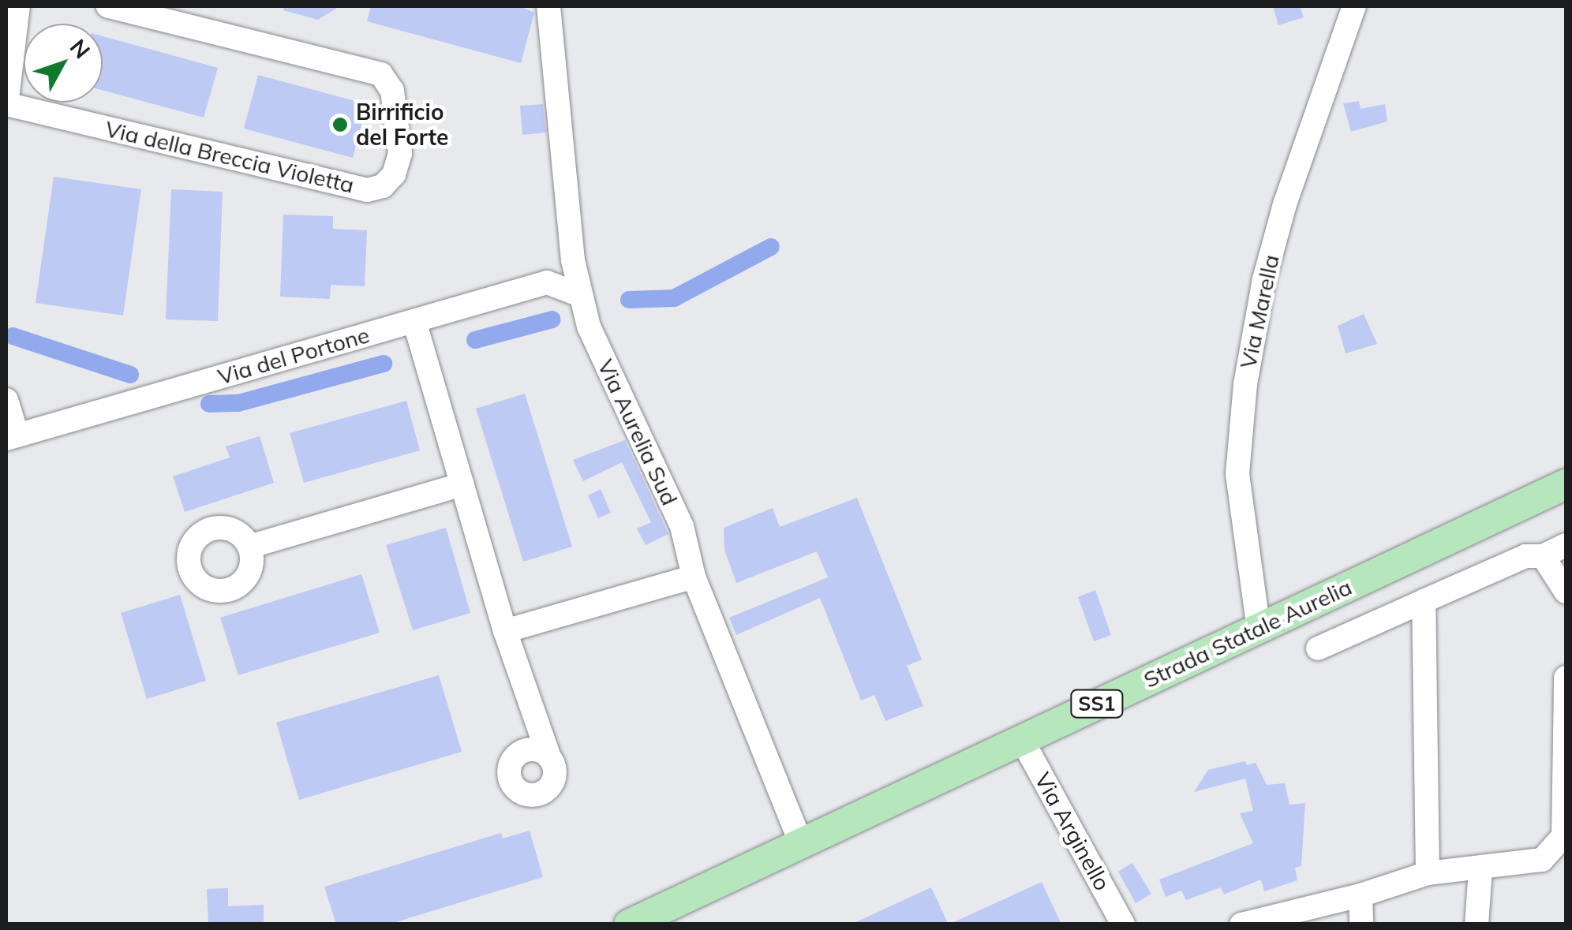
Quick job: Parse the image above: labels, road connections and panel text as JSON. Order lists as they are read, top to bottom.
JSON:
{
  "streets": {
    "main road": ["Strada Statale Aurelia", "SS1"],
    "street": [
      "Via della Breccia Violetta",
      "Via Marella",
      "Via del Portone",
      "Via Aurelia Sud",
      "Via Arginello"
    ]
  },
  "crossings": [
    ["Via Marella", "Strada Statale Aurelia"],
    ["Via del Portone", "Via Aurelia Sud"],
    ["Via Aurelia Sud", "Strada Statale Aurelia"],
    ["Strada Statale Aurelia", "Via Arginello"]
  ],
  "places": ["Birrificio del Forte"],
  "north": "top right"
}
